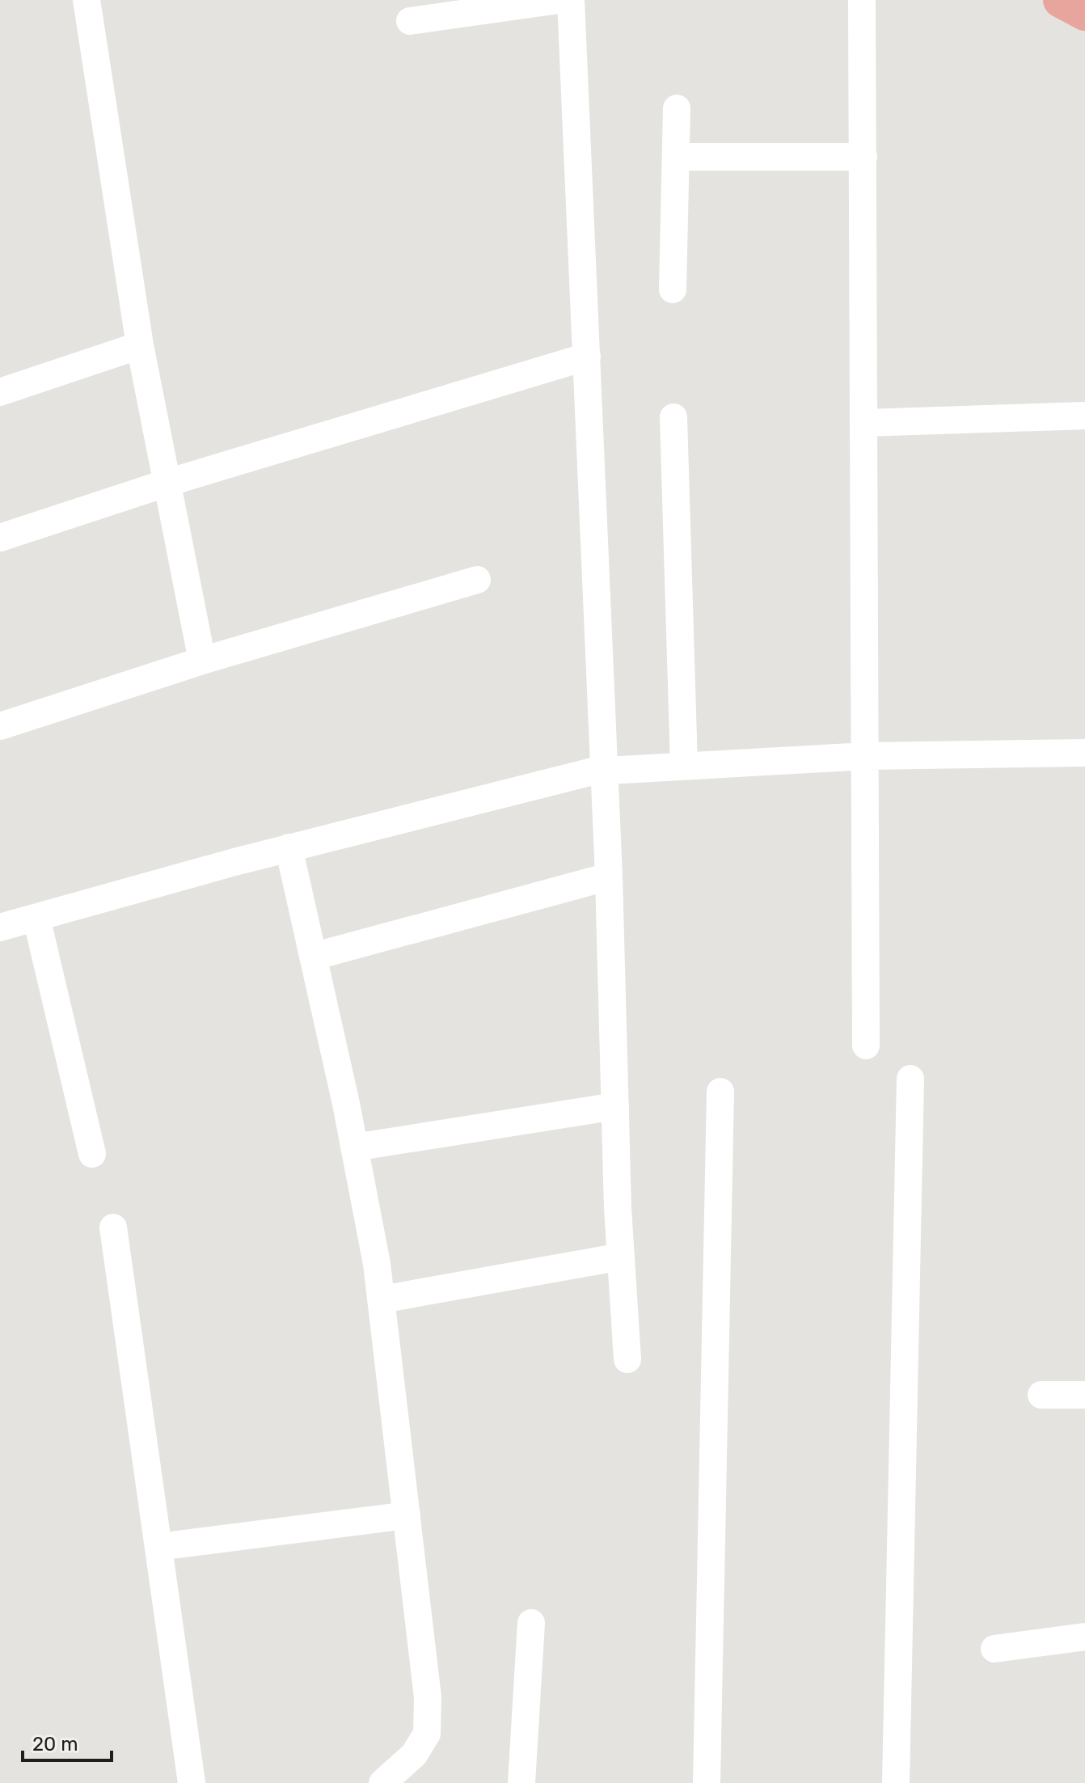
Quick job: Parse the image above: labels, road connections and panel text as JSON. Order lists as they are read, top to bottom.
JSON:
{
  "scale_bar": "20 m"
}
